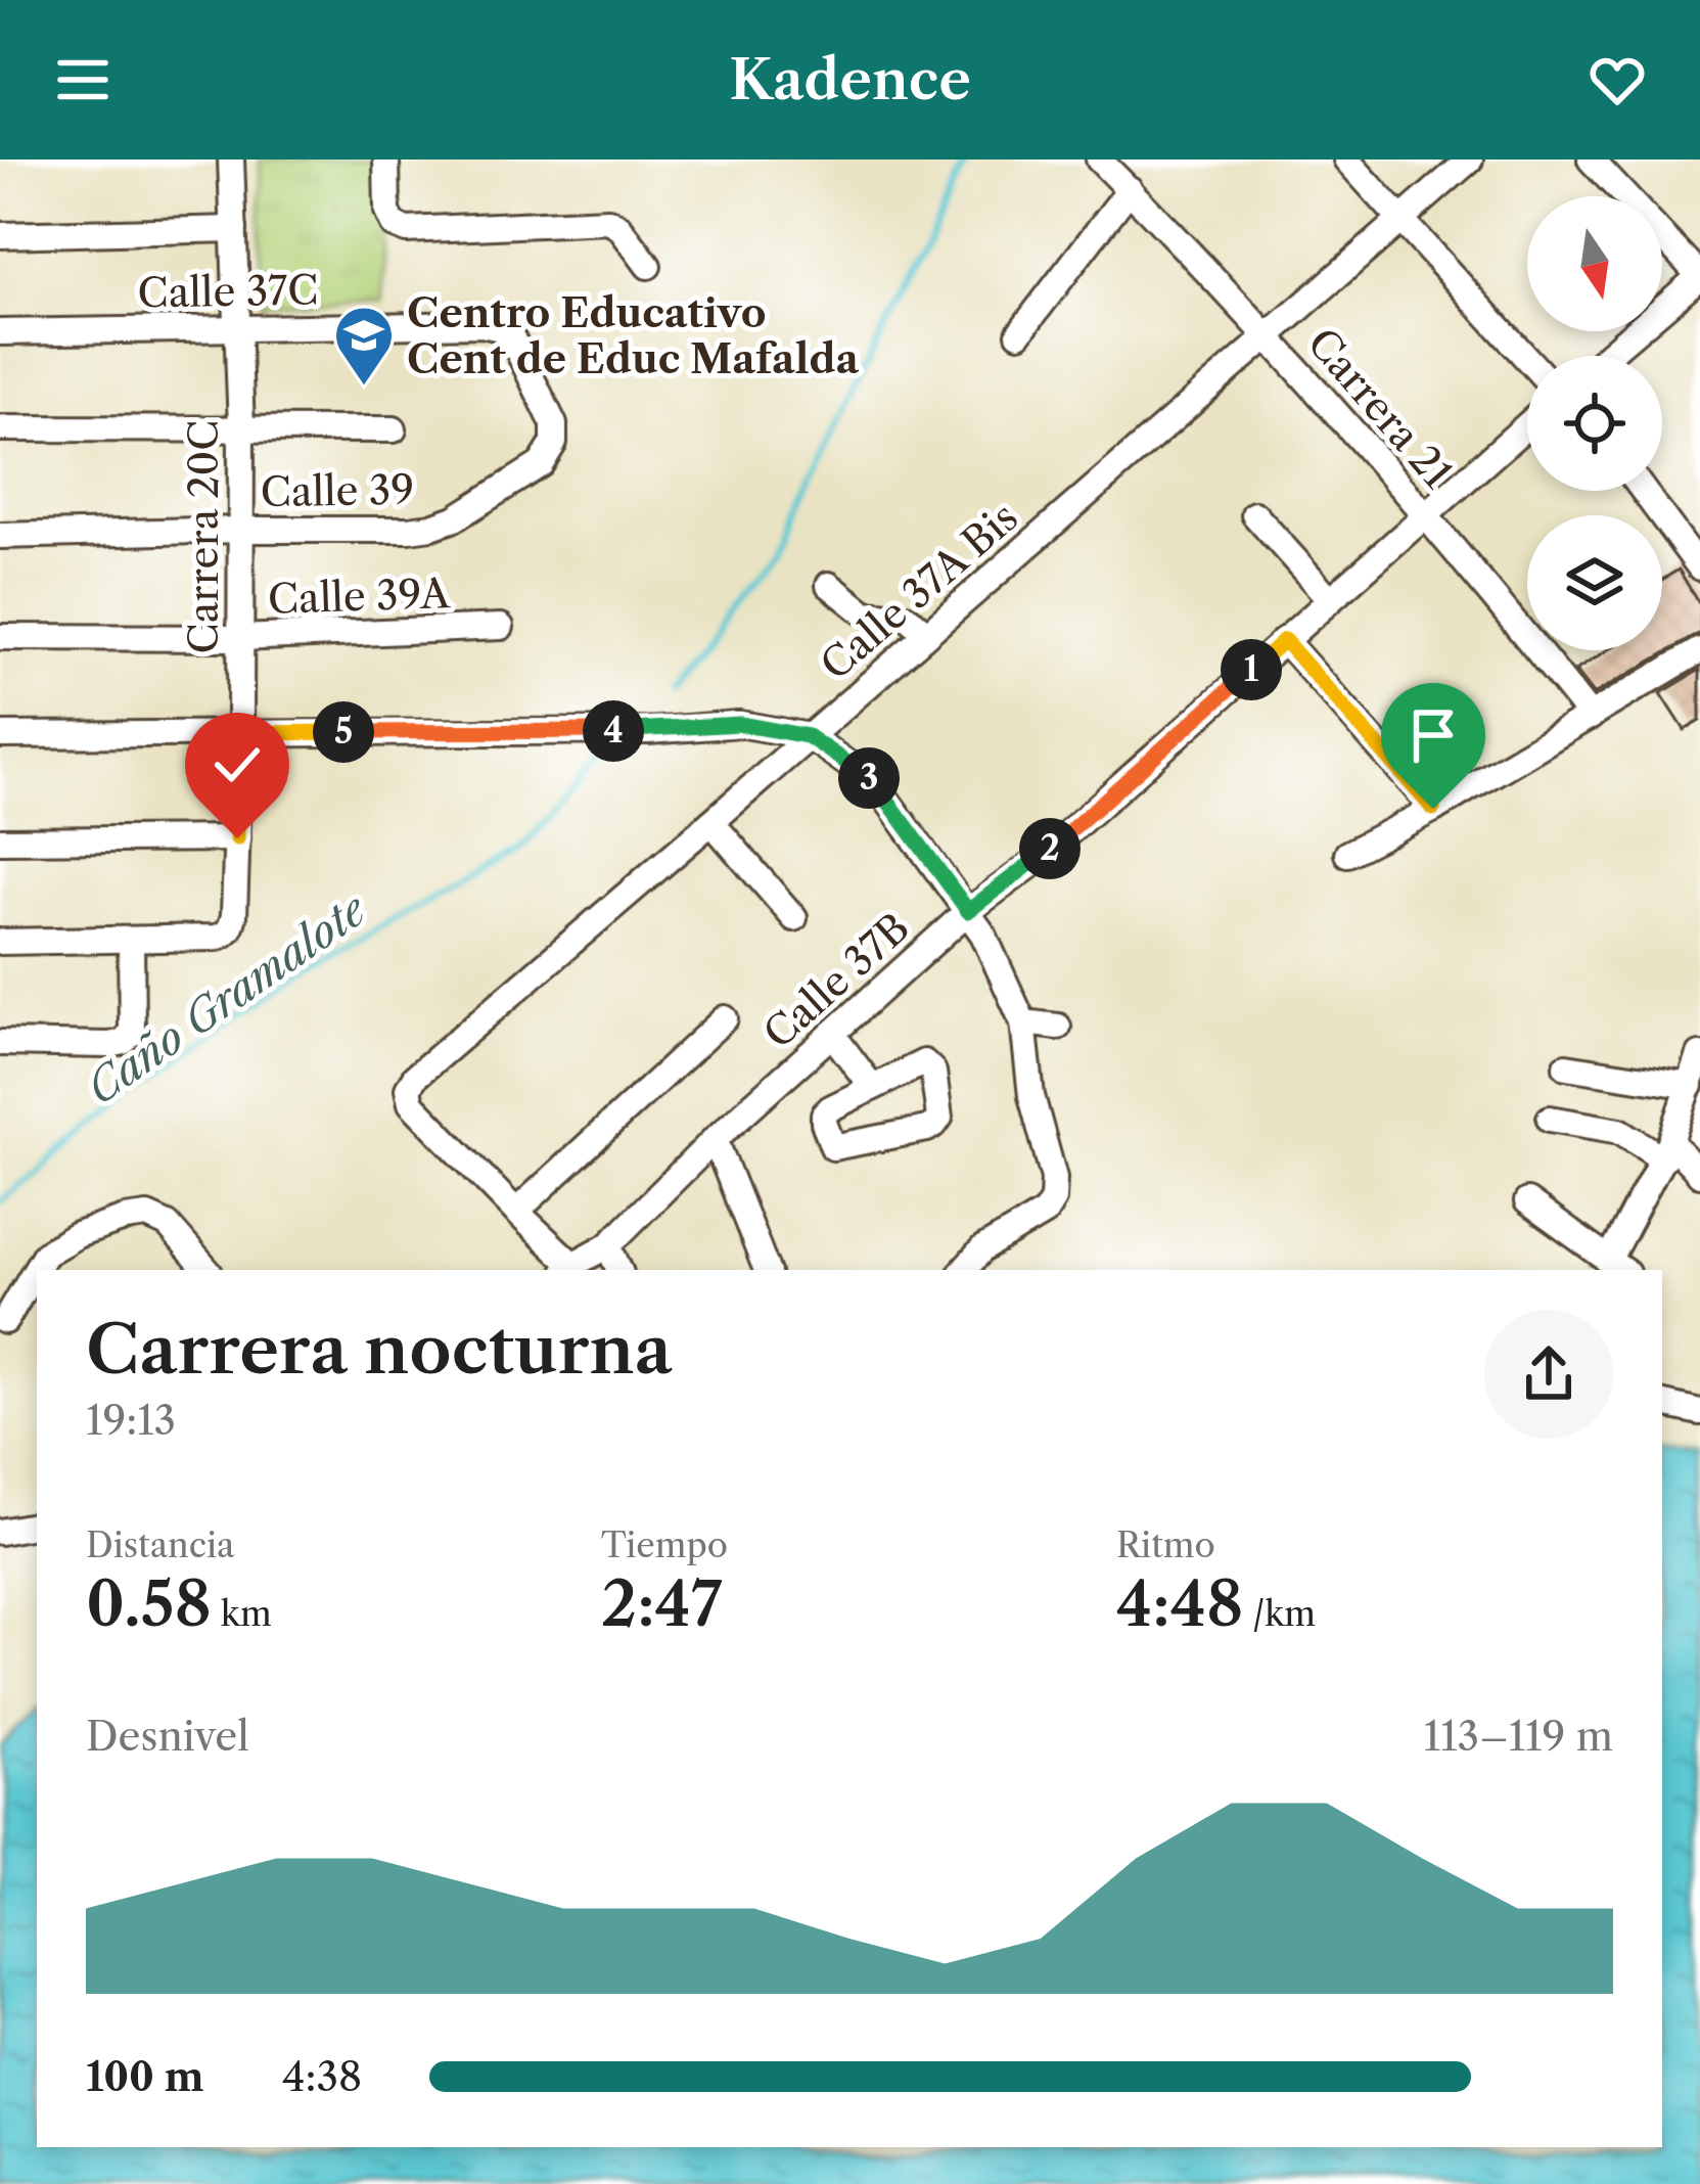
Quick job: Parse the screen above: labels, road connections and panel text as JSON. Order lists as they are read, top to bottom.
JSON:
{
  "streets": {
    "street": [
      "Calle 37C",
      "Carrera 21",
      "Calle 39",
      "Carrera 20C",
      "Calle 37A Bis",
      "Calle 39A",
      "Calle 37B"
    ]
  },
  "crossings": [
    ["Calle 37C", "Calle 39"],
    ["Calle 37C", "Carrera 20C"],
    ["Carrera 21", "Calle 37A Bis"],
    ["Carrera 21", "Calle 37B"],
    ["Calle 39", "Carrera 20C"],
    ["Carrera 20C", "Calle 39A"]
  ],
  "water": ["Caño Gramalote"],
  "places": {
    "school or university": ["Centro Educativo Cent de Educ Mafalda"]
  },
  "north": "bottom",
  "page": {
    "header": "Kadence",
    "pins": [
      "1",
      "4",
      "5",
      "3",
      "2"
    ],
    "heading": ["Carrera nocturna", "19:13"],
    "stats": [
      ["Distancia", "0.58 km"],
      ["Tiempo", "2:47"],
      ["Ritmo", "4:48 /km"]
    ],
    "chart": ["Desnivel", "113–119 m"],
    "list": [
      {
        "name": "100 m",
        "note": "4:38"
      }
    ]
  }
}
